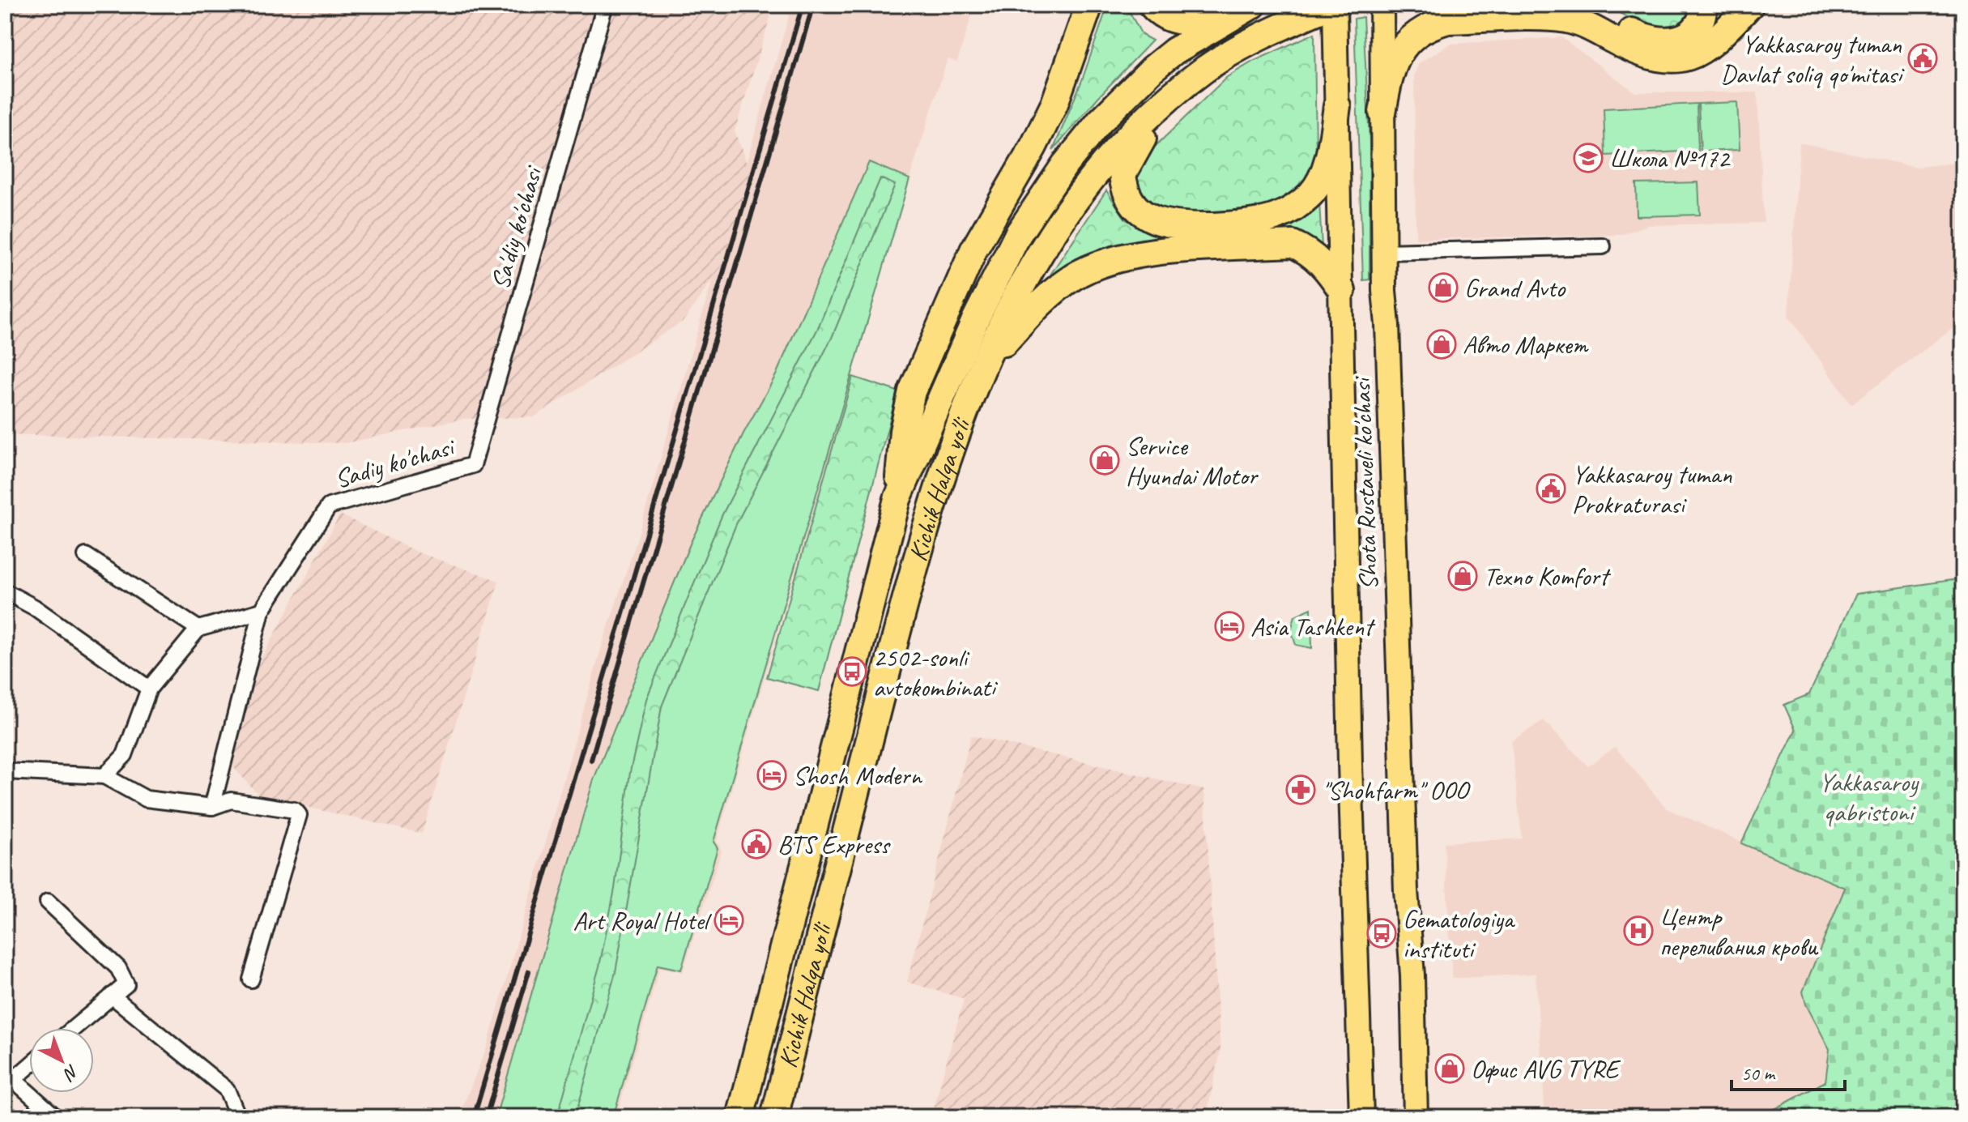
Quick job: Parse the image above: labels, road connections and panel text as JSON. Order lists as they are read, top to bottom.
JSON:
{
  "streets": {
    "highway": ["Kichik Halqa yo'li"],
    "main road": ["Shota Rustaveli ko'chasi"],
    "street": ["Sa'diy ko'chasi", "Sadiy ko'chasi"]
  },
  "crossings": [
    ["Sa'diy ko'chasi", "Sadiy ko'chasi"],
    ["Shota Rustaveli ko'chasi", "Kichik Halqa yo'li"]
  ],
  "parks": ["Yakkasaroy qabristoni"],
  "places": {
    "public building": ["Yakkasaroy tuman Davlat soliq qo'mitasi", "Yakkasaroy tuman Prokraturasi", "BTS Express"],
    "school or university": ["Школа №172"],
    "shop": [
      "Grand Avto",
      "Авто Маркет",
      "Service Hyundai Motor",
      "Texno Komfort",
      "Офис AVG TYRE"
    ],
    "hotel": ["Asia Tashkent", "Shosh Modern", "Art Royal Hotel"],
    "bus stop": ["2502-sonli avtokombinati", "Gematologiya instituti"],
    "pharmacy": ["\"Shohfarm\" OOO"],
    "hospital": ["Центр переливания крови"]
  },
  "scale_bar": "50 m",
  "north": "bottom right"
}
